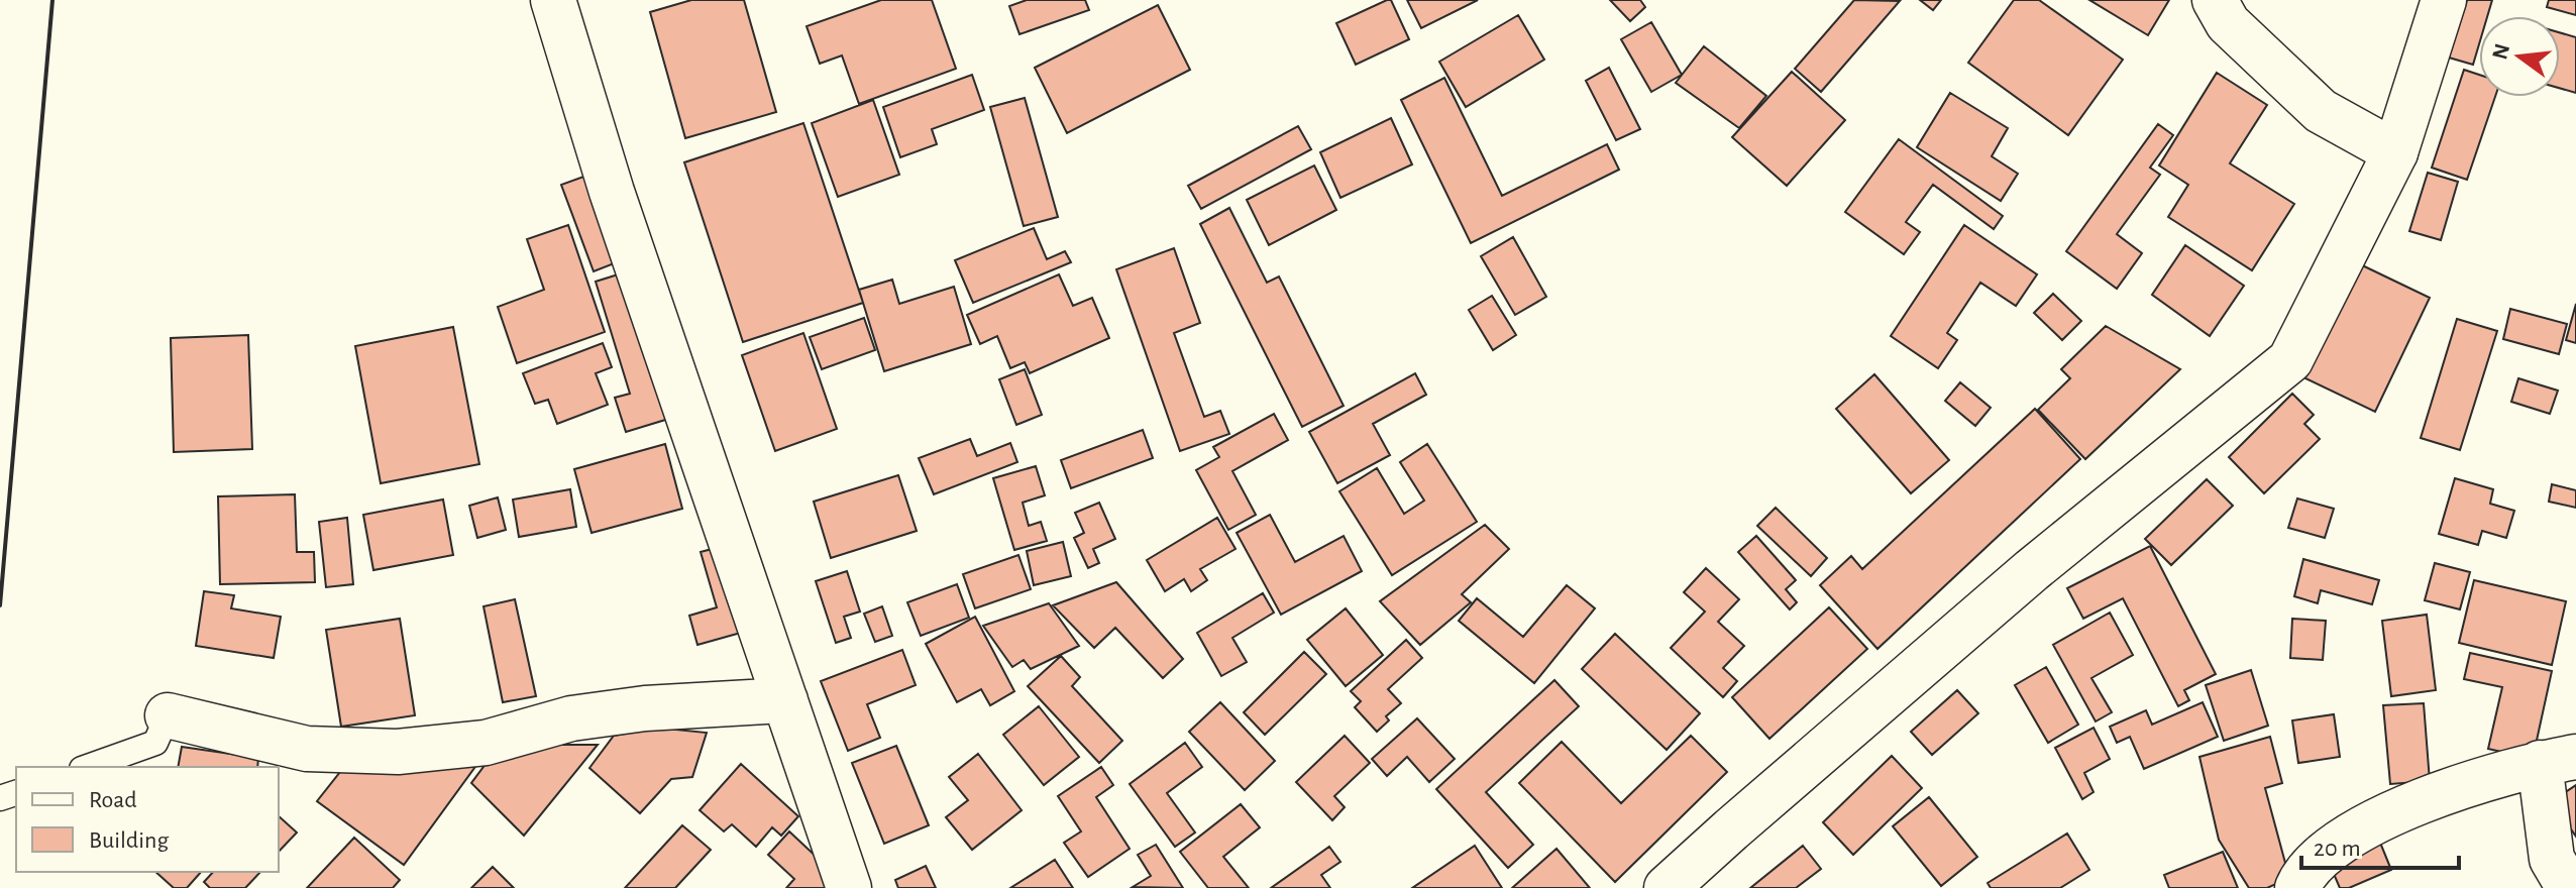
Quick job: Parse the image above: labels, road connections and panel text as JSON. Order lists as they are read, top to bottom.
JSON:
{
  "legend": ["Road", "Building"],
  "scale_bar": "20 m",
  "north": "left"
}
